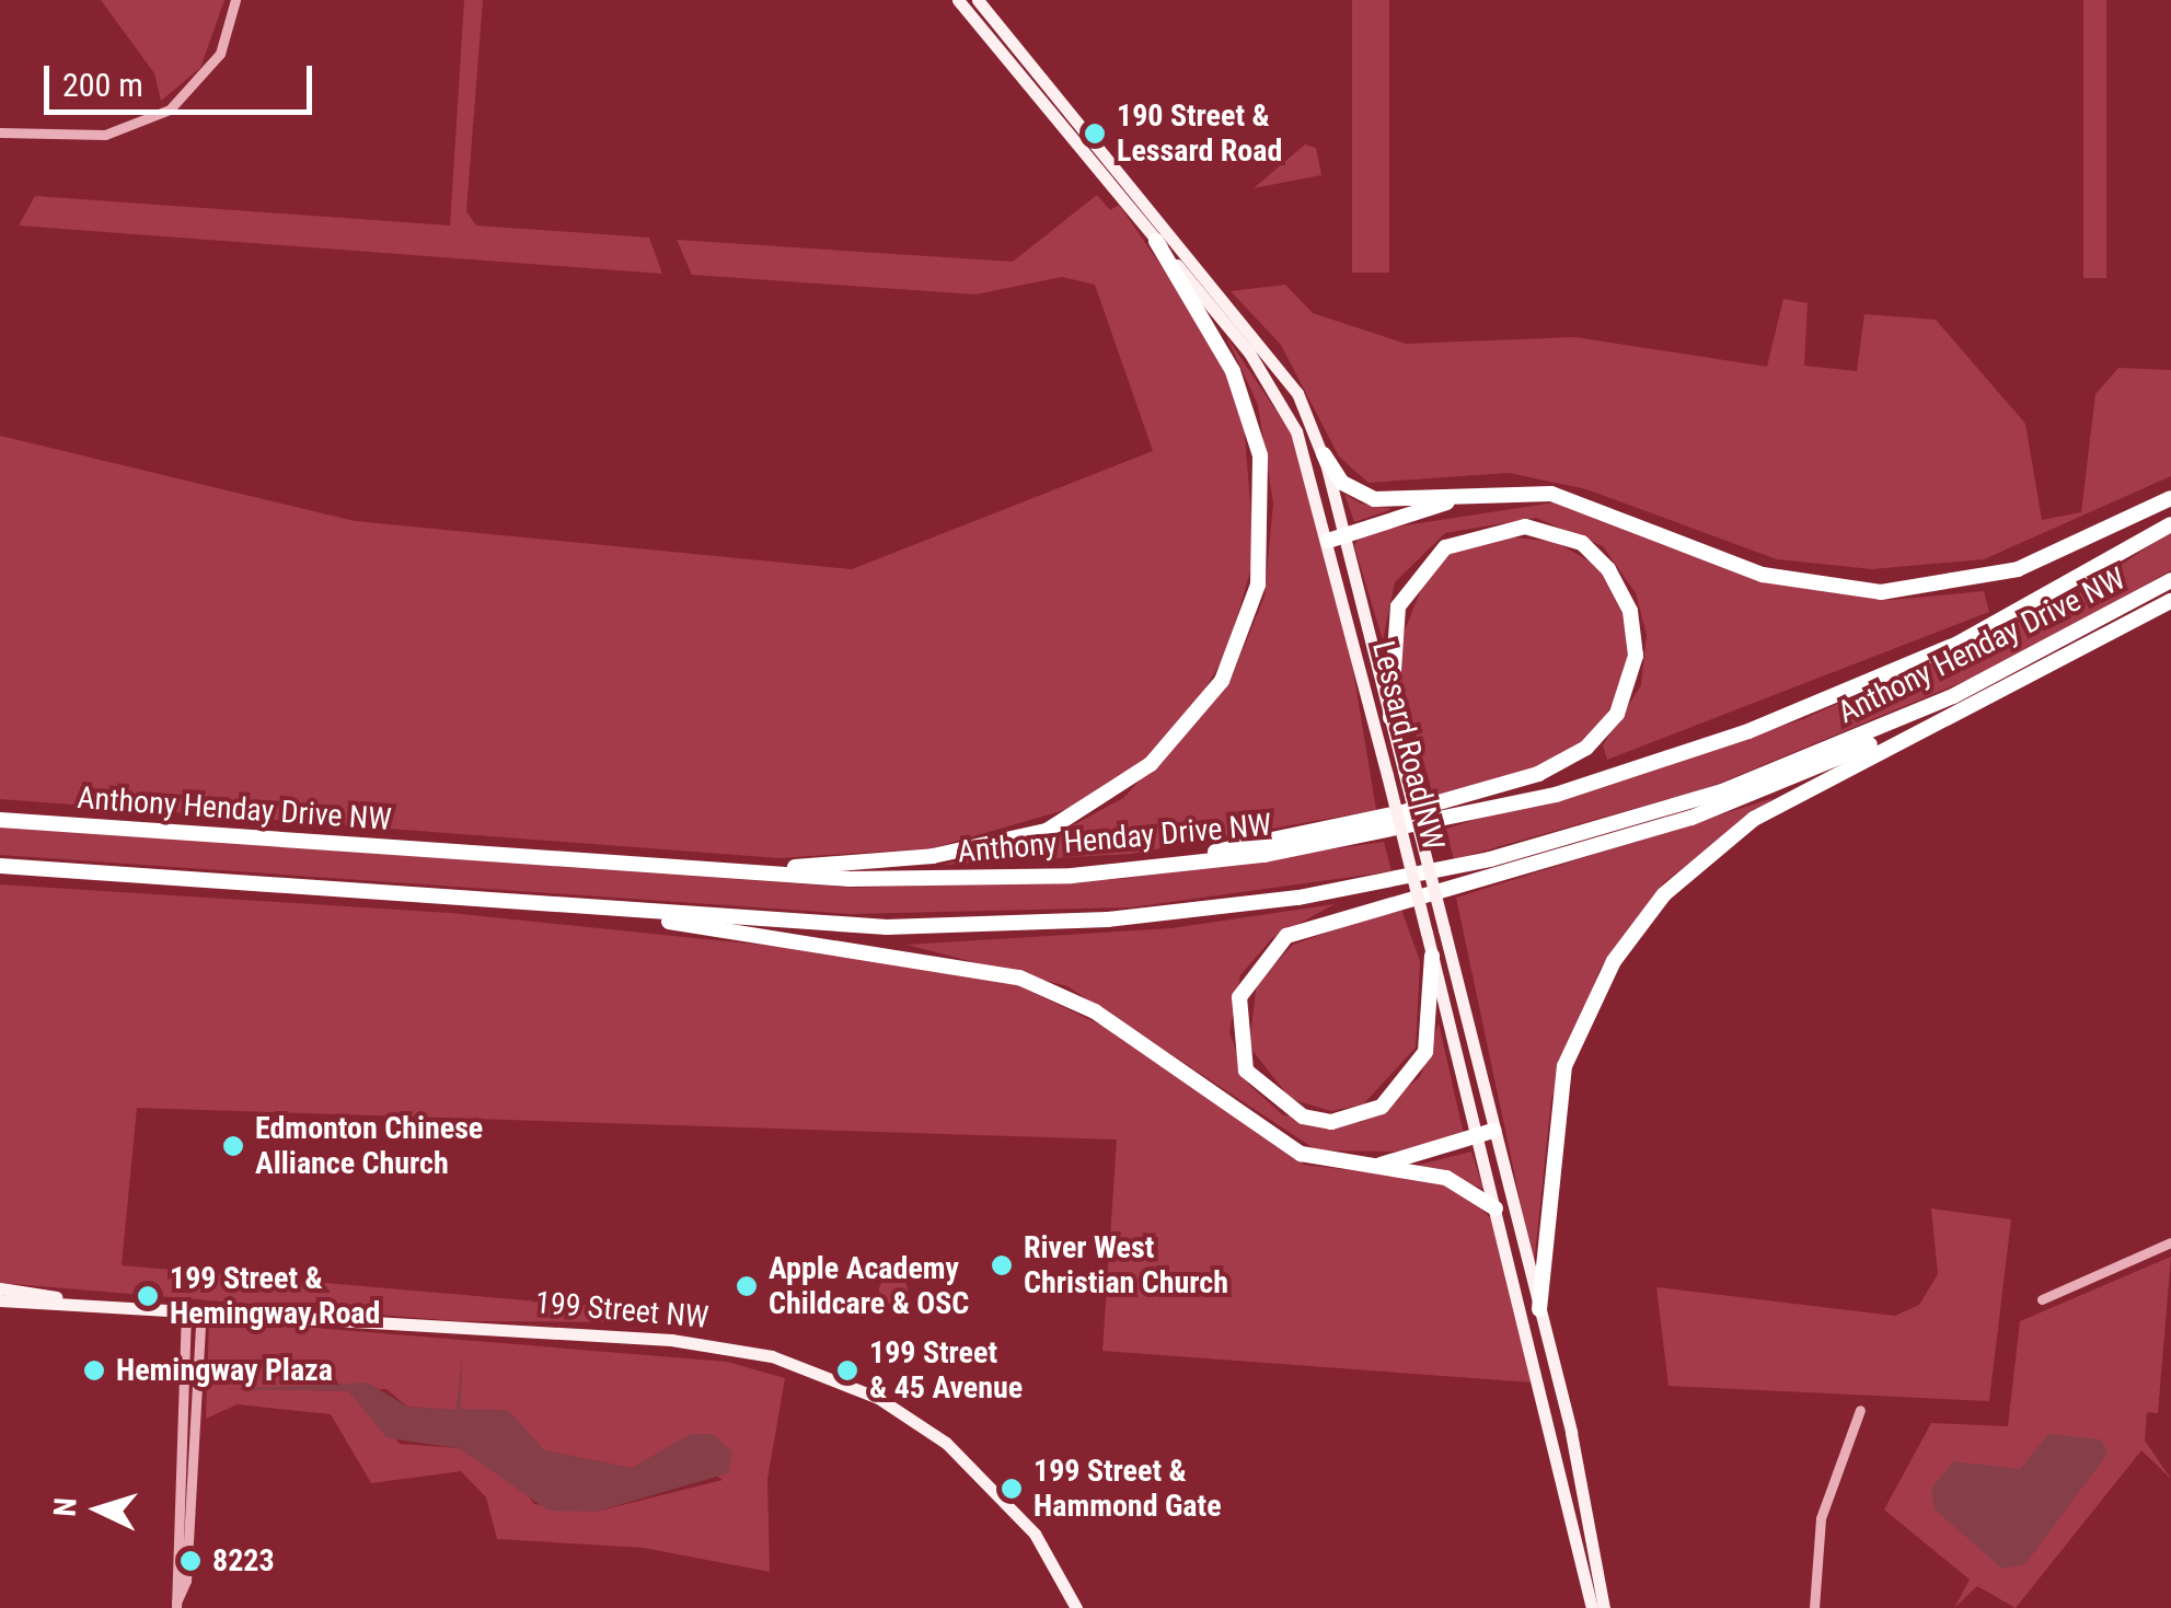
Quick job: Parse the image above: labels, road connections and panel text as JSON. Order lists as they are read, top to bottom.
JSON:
{
  "streets": {
    "highway": ["Anthony Henday Drive NW"],
    "main road": ["Lessard Road NW", "199 Street NW"]
  },
  "places": [
    "190 Street & Lessard Road",
    "Edmonton Chinese Alliance Church",
    "River West Christian Church",
    "Apple Academy Childcare & OSC",
    "199 Street & Hemingway Road",
    "Hemingway Plaza",
    "199 Street & 45 Avenue",
    "199 Street & Hammond Gate",
    "8223"
  ],
  "scale_bar": "200 m",
  "north": "left"
}
